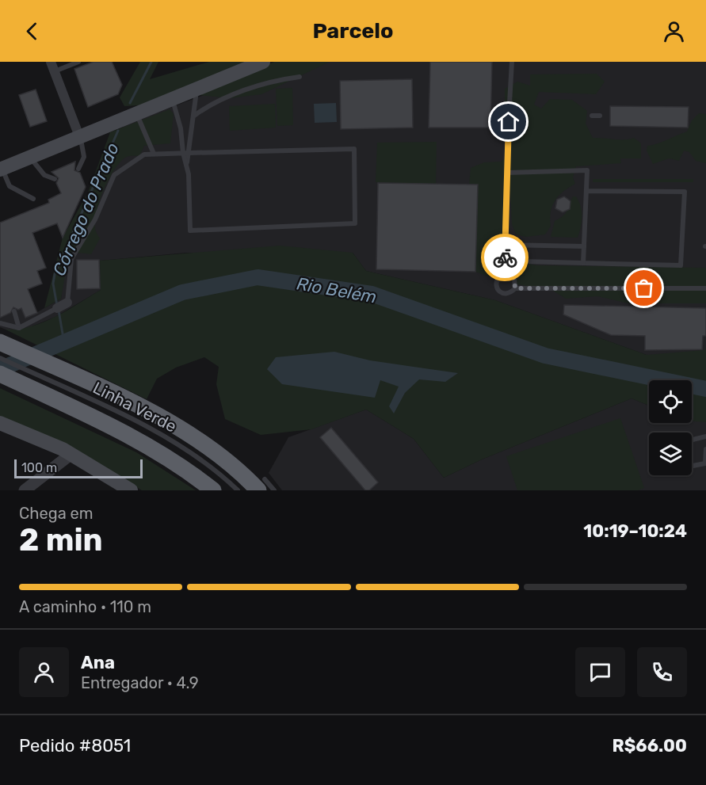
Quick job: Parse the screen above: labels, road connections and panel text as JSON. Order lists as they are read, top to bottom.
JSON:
{
  "streets": {
    "highway": ["Linha Verde"]
  },
  "water": ["Córrego do Prado", "Rio Belém"],
  "scale_bar": "100 m",
  "page": {
    "header": "Parcelo",
    "scale": "100 m",
    "heading": ["2 min", "Chega em", "10:19–10:24"],
    "panel": [
      "Ana",
      "Entregador · 4.9",
      "Pedido #8051",
      "R$66.00"
    ],
    "bar": "A caminho · 110 m"
  }
}
